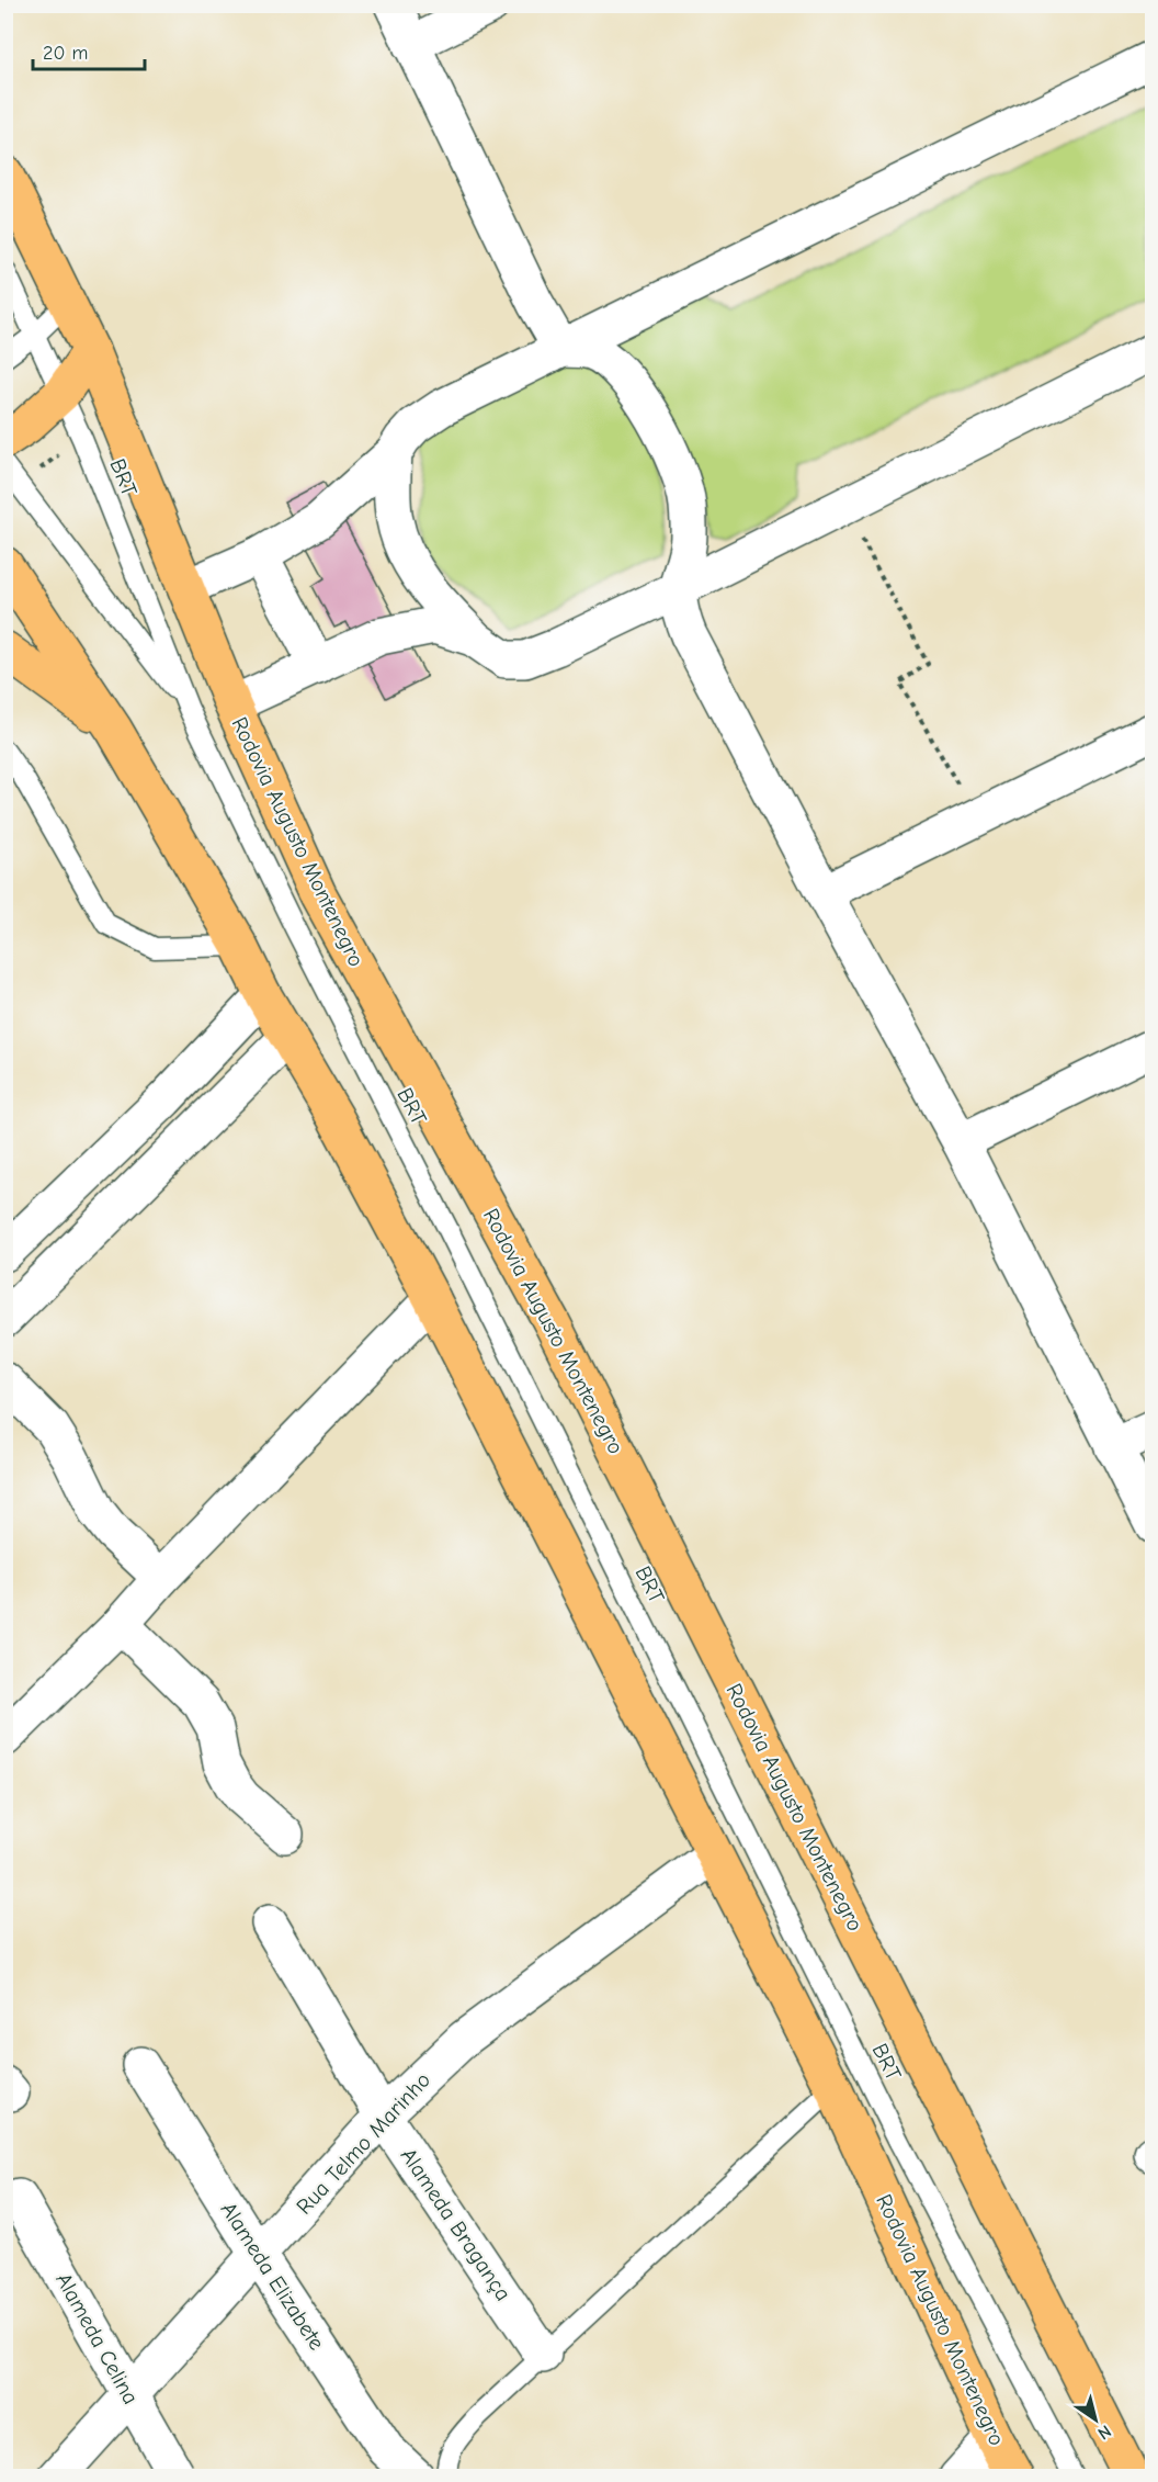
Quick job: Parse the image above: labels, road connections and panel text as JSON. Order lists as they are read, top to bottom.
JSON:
{
  "streets": {
    "main road": ["Rodovia Augusto Montenegro"],
    "street": [
      "Rua Telmo Marinho",
      "Alameda Bragança",
      "Alameda Elizabete",
      "Alameda Celina"
    ],
    "lane": ["BRT"]
  },
  "crossings": [
    ["Rodovia Augusto Montenegro", "Rua Telmo Marinho"],
    ["Rua Telmo Marinho", "Alameda Bragança"],
    ["Rua Telmo Marinho", "Alameda Elizabete"],
    ["Rua Telmo Marinho", "Alameda Celina"]
  ],
  "scale_bar": "20 m",
  "north": "bottom right"
}
